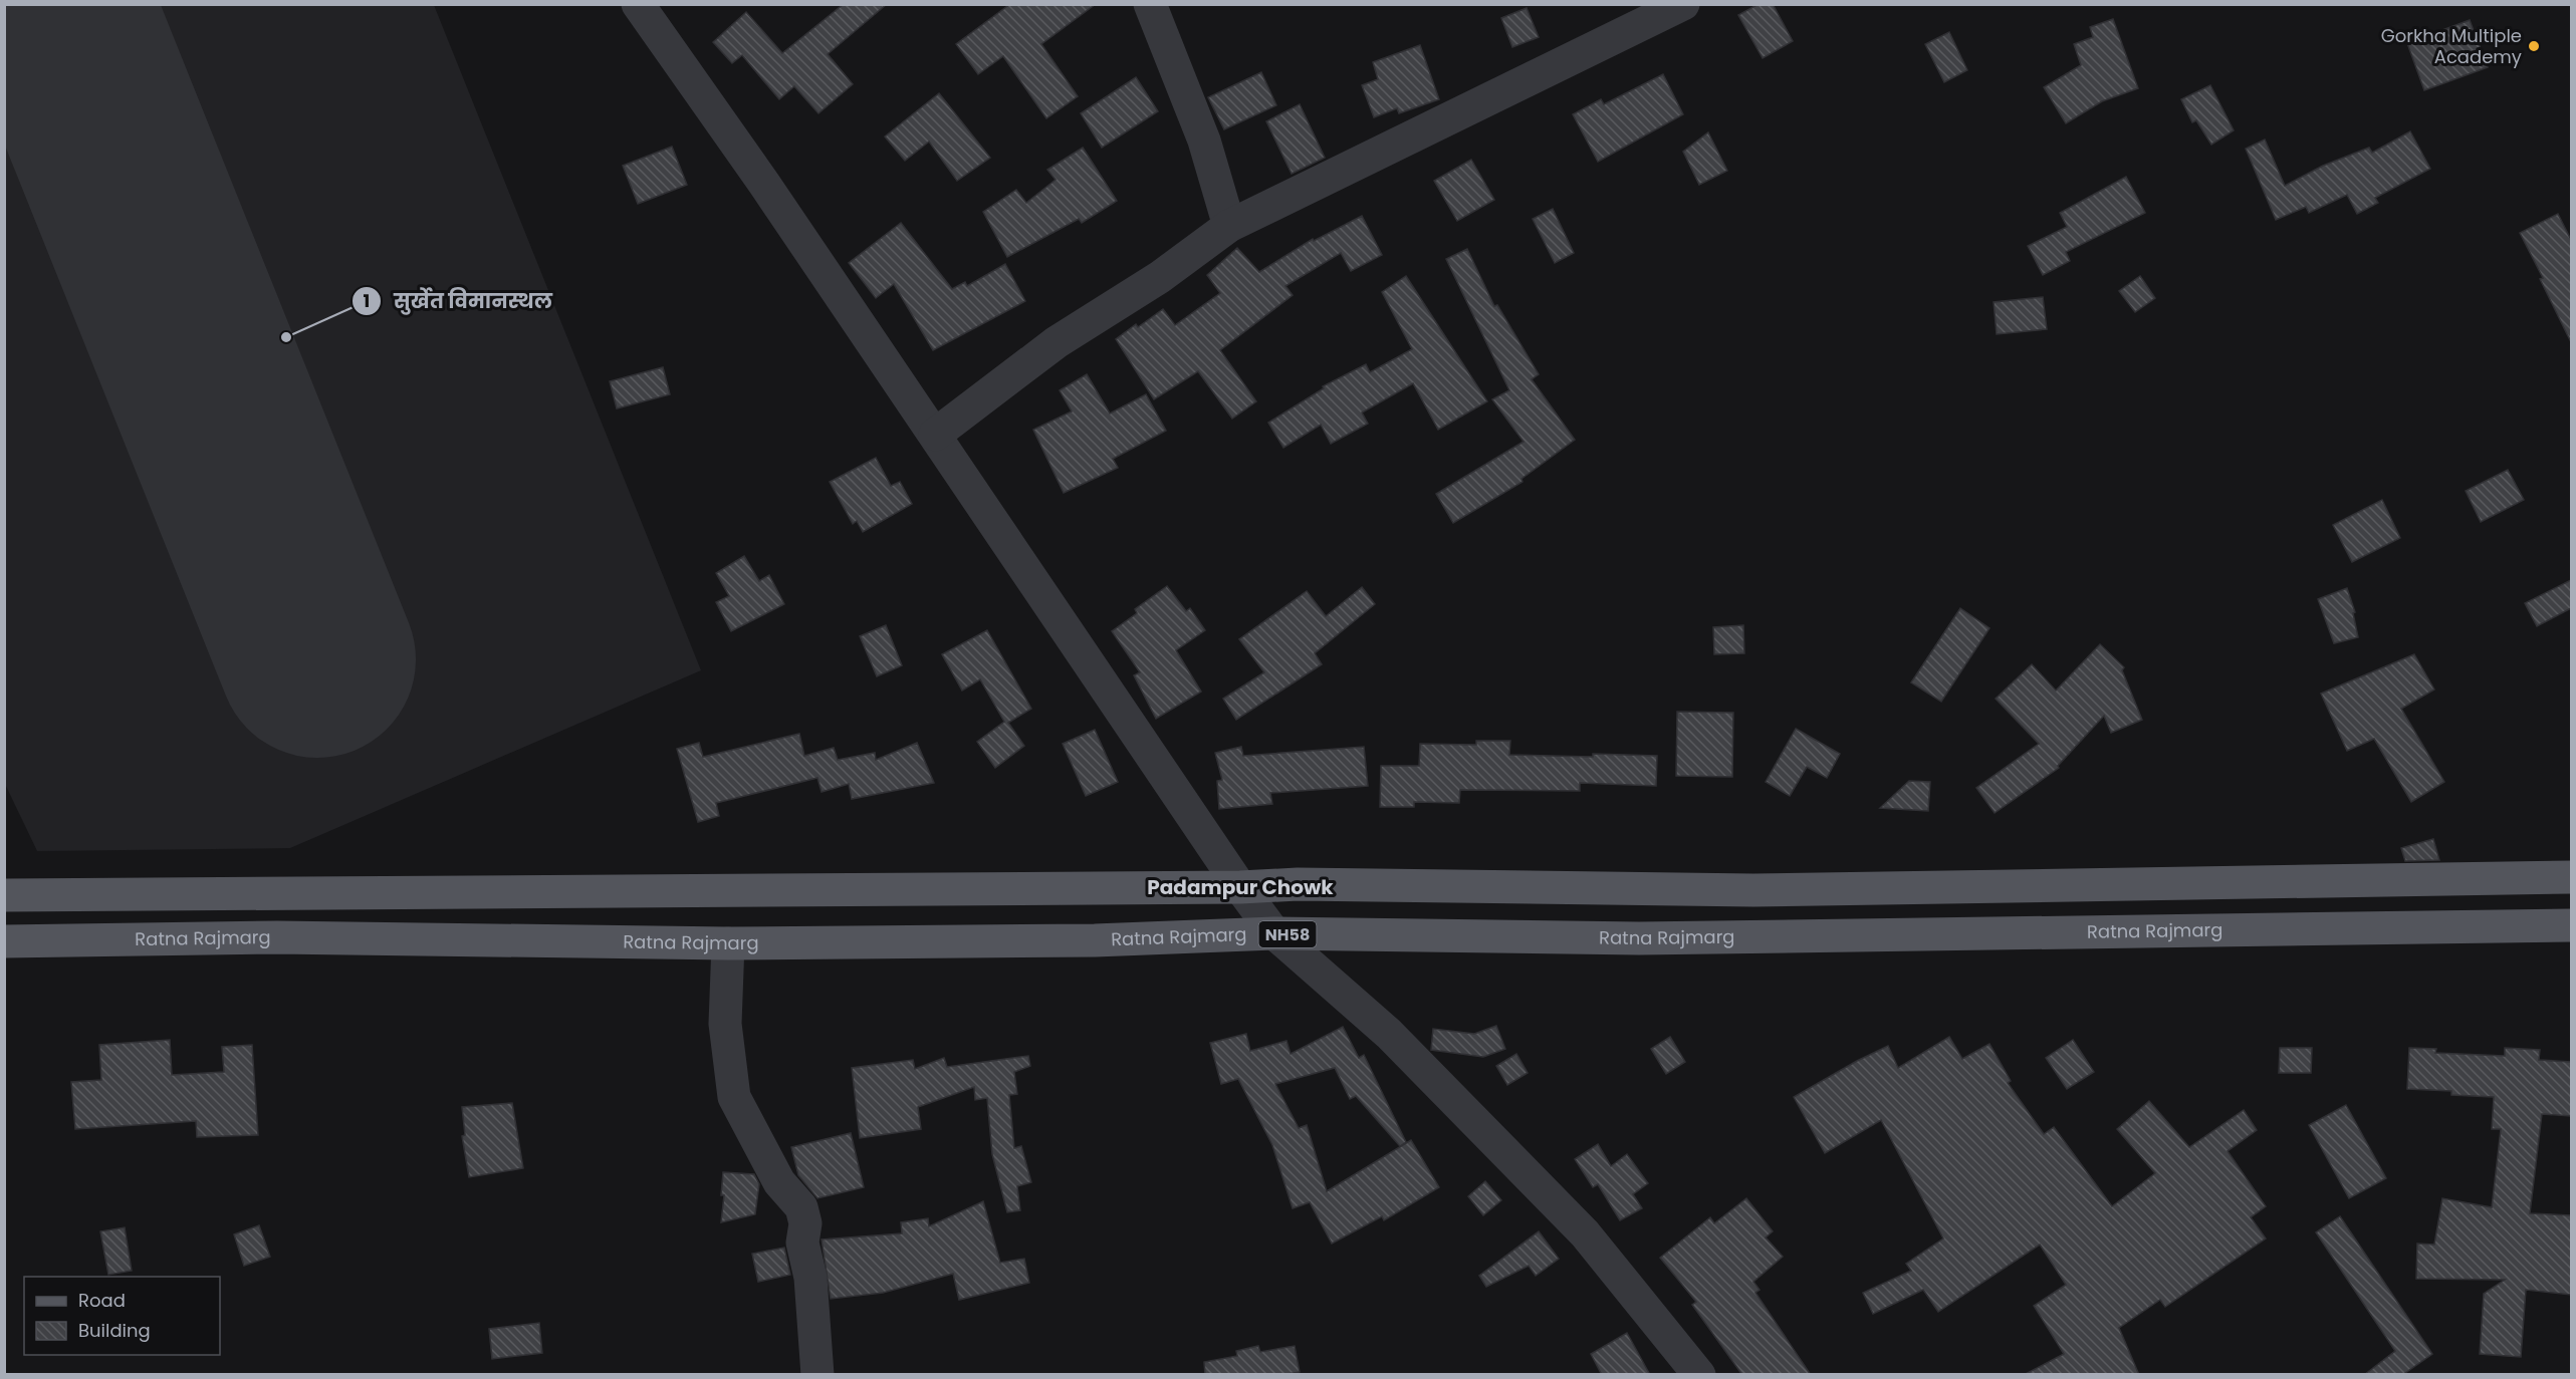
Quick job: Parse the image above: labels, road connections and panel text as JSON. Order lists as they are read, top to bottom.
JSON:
{
  "streets": {
    "main road": ["Ratna Rajmarg", "NH58"]
  },
  "districts": ["Padampur Chowk"],
  "places": ["Gorkha Multiple Academy", "सुर्खेत विमानस्थल"],
  "legend": ["Road", "Building"]
}
